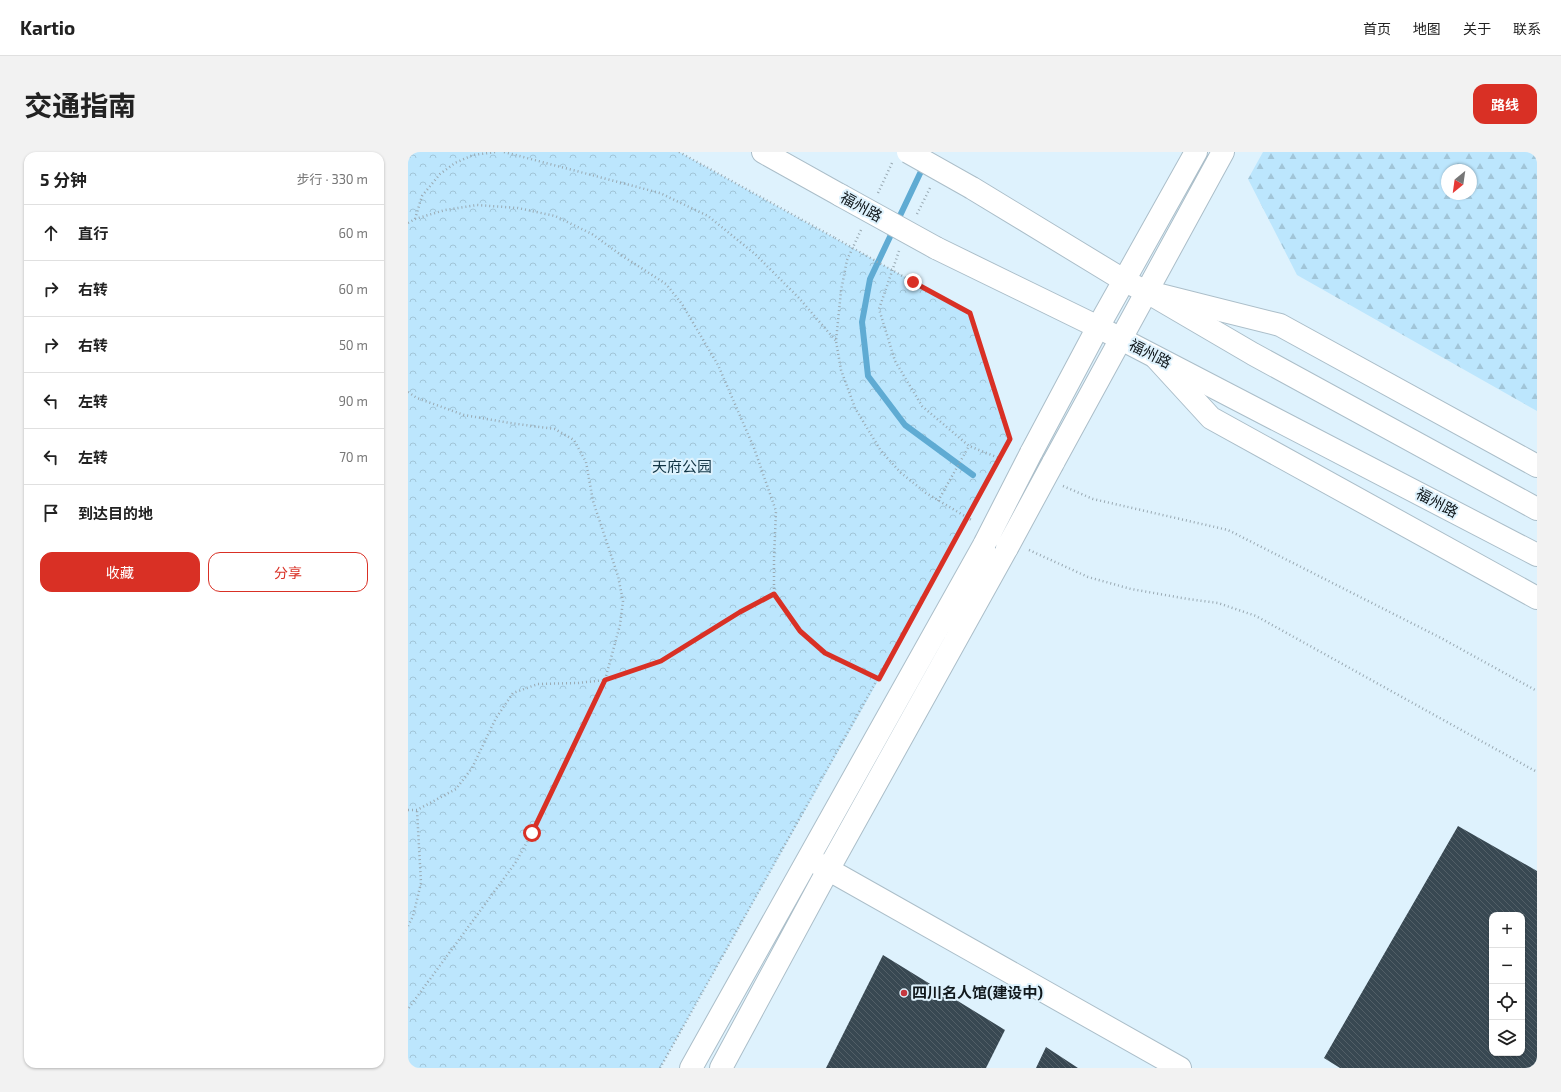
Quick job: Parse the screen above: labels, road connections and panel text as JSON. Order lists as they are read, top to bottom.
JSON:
{
  "streets": {
    "street": ["福州路"]
  },
  "parks": ["天府公园"],
  "places": ["四川名人馆(建设中)"],
  "north": "bottom left",
  "page": {
    "header": "Kartio",
    "nav": [
      "首页",
      "地图",
      "关于",
      "联系"
    ],
    "title": "交通指南",
    "buttons": [
      "路线",
      ["收藏", "分享"]
    ],
    "heading": ["5 分钟", "步行 · 330 m"],
    "list": [
      ["直行", "60 m"],
      ["右转", "60 m"],
      ["右转", "50 m"],
      ["左转", "90 m"],
      ["左转", "70 m"],
      "到达目的地"
    ],
    "map_buttons": ["+", "−"]
  }
}
